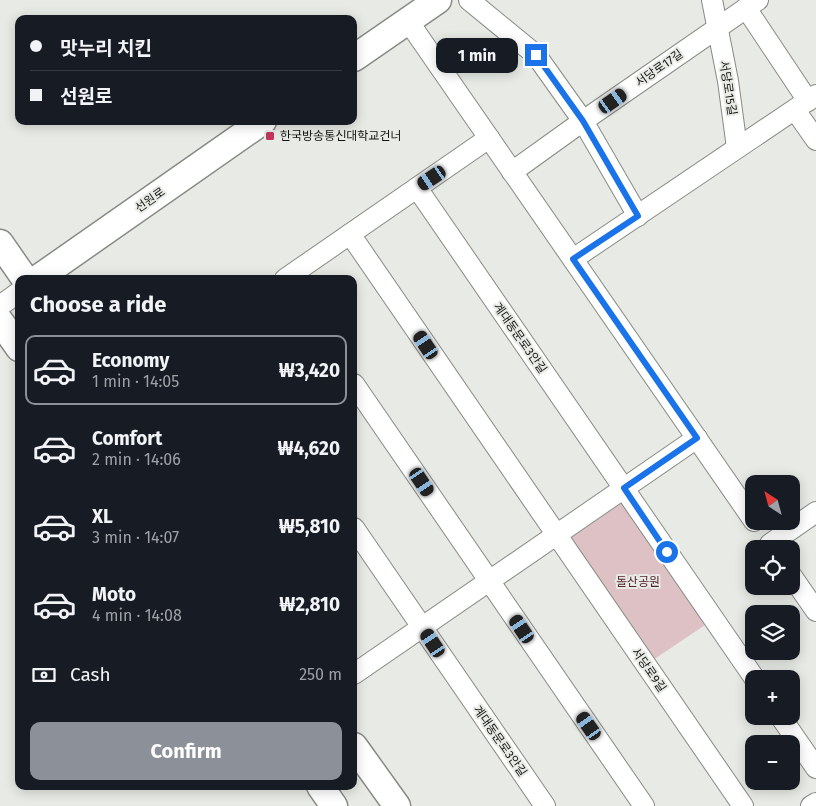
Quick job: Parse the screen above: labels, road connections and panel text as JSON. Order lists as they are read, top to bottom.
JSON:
{
  "streets": {
    "main road": ["선원로"],
    "street": [
      "서당로17길",
      "서당로15길",
      "계대동문로3안길",
      "서당로9길"
    ]
  },
  "crossings": [
    ["서당로17길", "서당로15길"]
  ],
  "parks": ["돌산공원"],
  "places": {
    "transit": ["한국방송통신대학교건너"]
  },
  "north": "top left",
  "page": {
    "banner": ["맛누리 치킨", "선원로"],
    "bubble": "1 min",
    "heading": "Choose a ride",
    "list": [
      {
        "name": "Economy",
        "note": "1 min · 14:05",
        "value": "₩3,420"
      },
      {
        "name": "Comfort",
        "note": "2 min · 14:06",
        "value": "₩4,620"
      },
      {
        "name": "XL",
        "note": "3 min · 14:07",
        "value": "₩5,810"
      },
      {
        "name": "Moto",
        "note": "4 min · 14:08",
        "value": "₩2,810"
      }
    ],
    "map_buttons": ["+", "−"],
    "pay": ["Cash", "250 m"],
    "buttons": "Confirm"
  }
}
